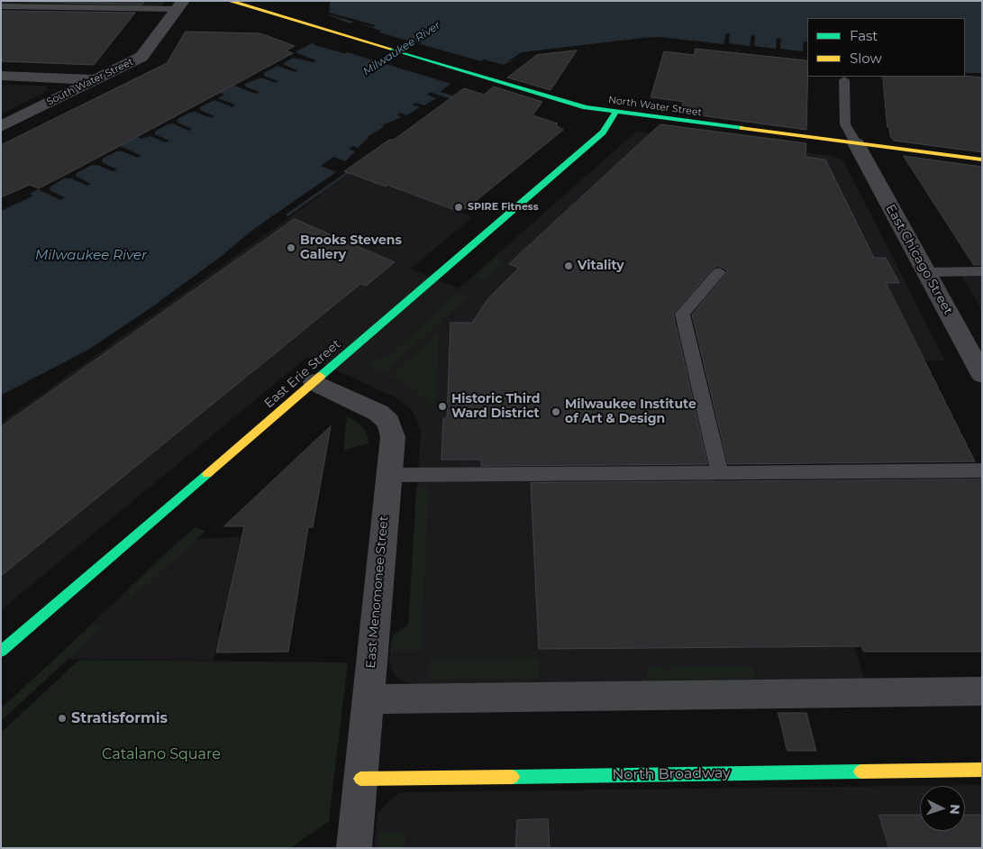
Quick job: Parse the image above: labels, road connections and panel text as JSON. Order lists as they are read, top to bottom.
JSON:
{
  "streets": {
    "street": [
      "South Water Street",
      "North Water Street",
      "East Chicago Street",
      "East Erie Street",
      "East Menomonee Street",
      "North Broadway"
    ]
  },
  "crossings": [
    ["North Water Street", "East Chicago Street"],
    ["North Water Street", "East Erie Street"],
    ["East Erie Street", "East Menomonee Street"],
    ["East Menomonee Street", "North Broadway"]
  ],
  "water": ["Milwaukee River"],
  "parks": ["Catalano Square"],
  "places": [
    "SPIRE Fitness",
    "Brooks Stevens Gallery",
    "Vitality",
    "Historic Third Ward District",
    "Milwaukee Institute of Art & Design",
    "Stratisformis"
  ],
  "legend": ["Fast", "Slow"],
  "north": "right"
}
